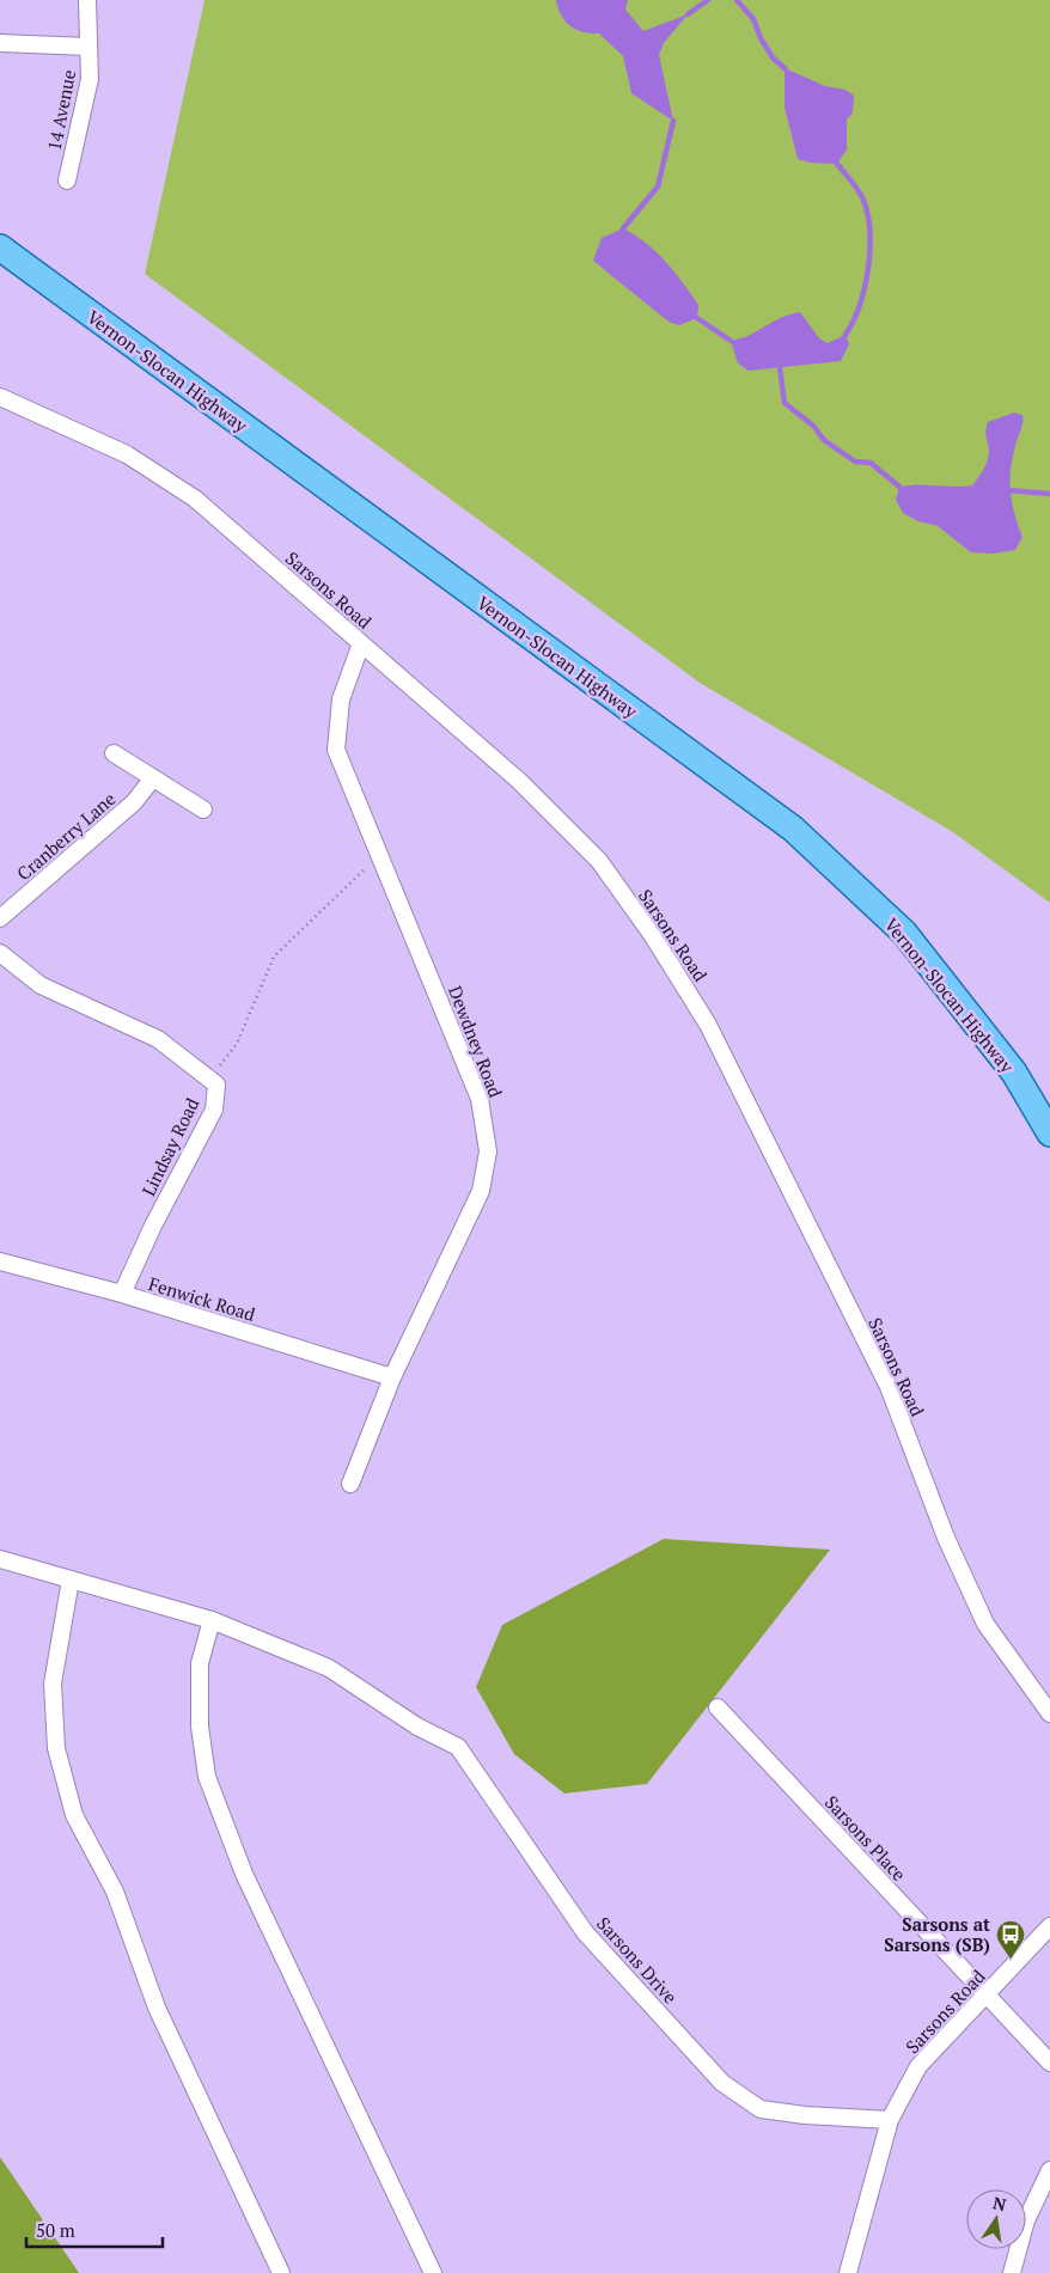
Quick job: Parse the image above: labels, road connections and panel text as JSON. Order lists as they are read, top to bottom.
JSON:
{
  "streets": {
    "main road": ["Vernon-Slocan Highway"],
    "street": [
      "14 Avenue",
      "Sarsons Road",
      "Cranberry Lane",
      "Dewdney Road",
      "Lindsay Road",
      "Fenwick Road",
      "Sarsons Place",
      "Sarsons Drive"
    ]
  },
  "crossings": [
    ["Sarsons Road", "Dewdney Road"],
    ["Sarsons Road", "Sarsons Place"],
    ["Sarsons Road", "Sarsons Drive"],
    ["Dewdney Road", "Fenwick Road"],
    ["Lindsay Road", "Fenwick Road"]
  ],
  "places": {
    "bus stop": ["Sarsons at Sarsons (SB)"]
  },
  "scale_bar": "50 m",
  "north": "top"
}
